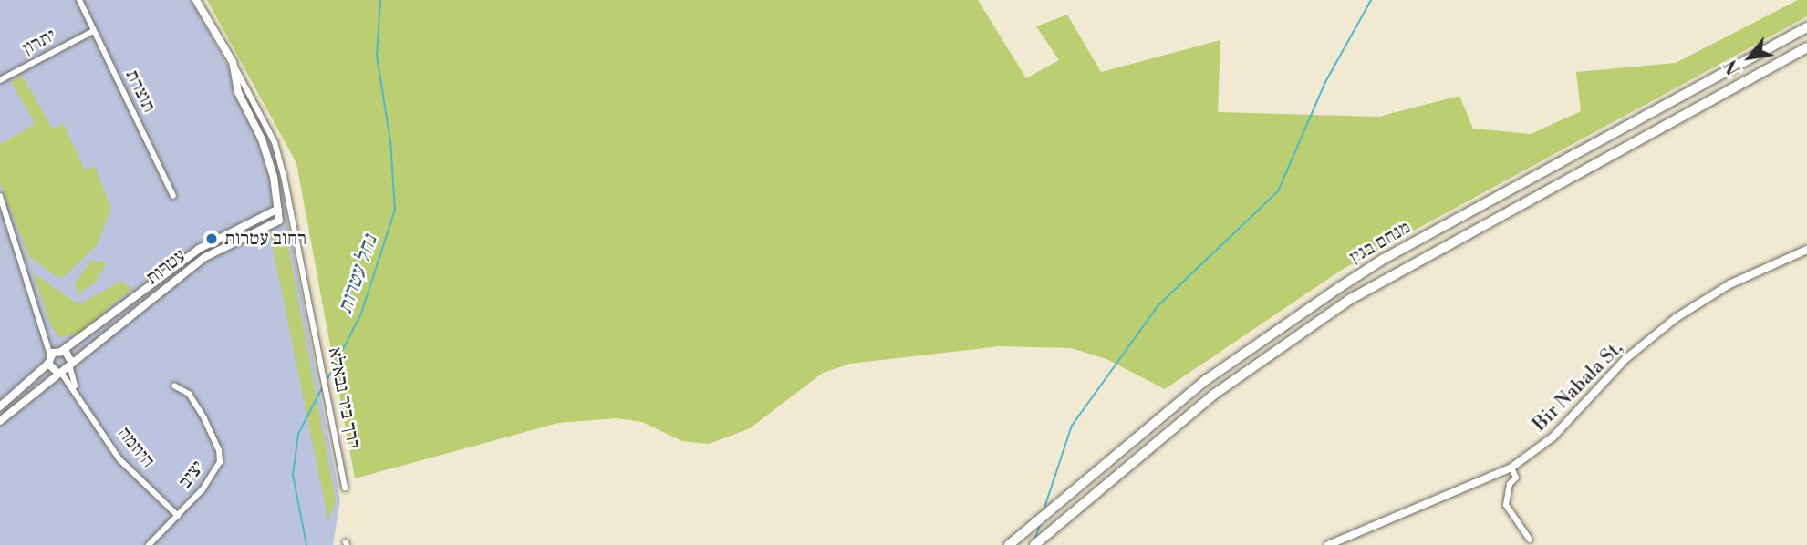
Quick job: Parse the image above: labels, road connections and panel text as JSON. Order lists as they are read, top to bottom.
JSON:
{
  "streets": {
    "highway": ["מנחם בגין"],
    "street": [
      "יתרון",
      "תוצרת",
      "עטרות",
      "Bir Nabala St,",
      "דרך ביר נבאלא",
      "היוזמה",
      "יציב"
    ]
  },
  "crossings": [
    ["יתרון", "תוצרת"],
    ["עטרות", "היוזמה"],
    ["היוזמה", "יציב"]
  ],
  "water": ["נחל עטרות"],
  "places": ["רחוב עטרות"],
  "north": "bottom left"
}
